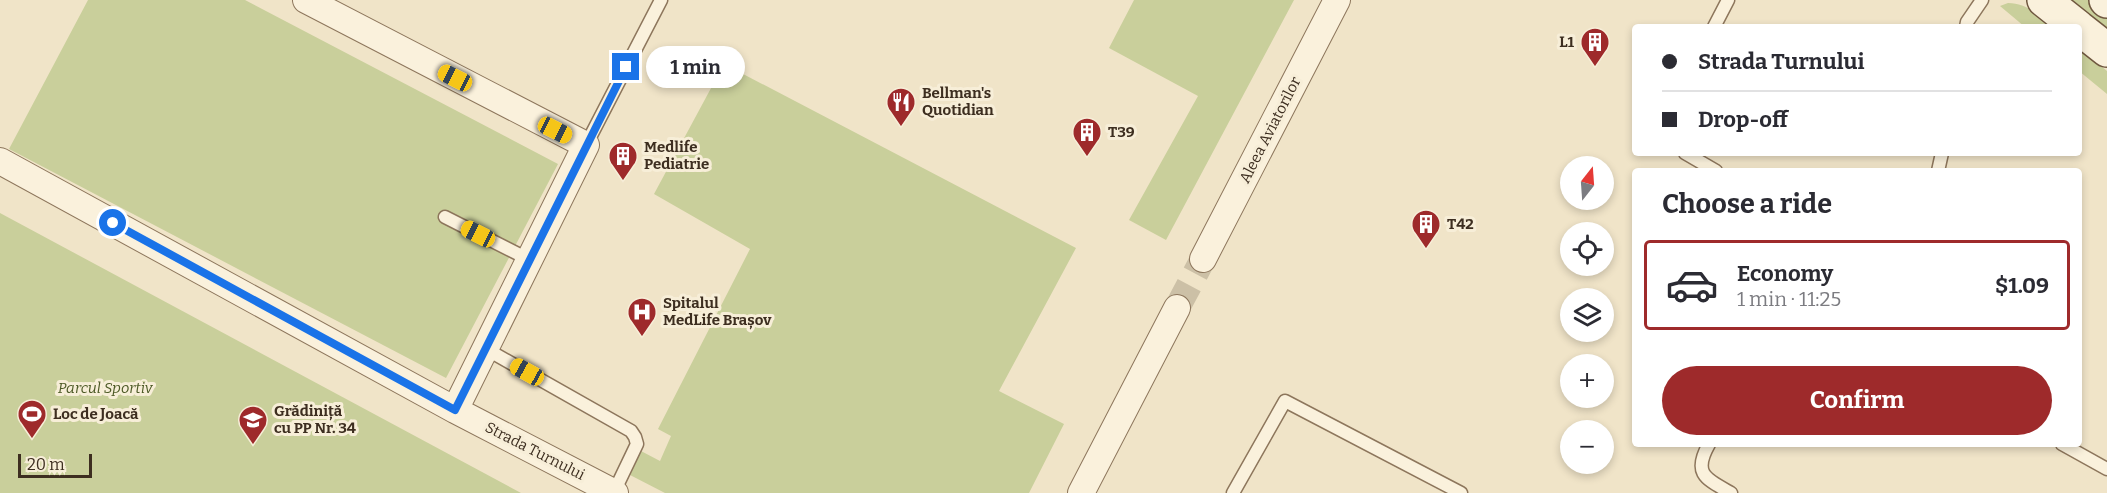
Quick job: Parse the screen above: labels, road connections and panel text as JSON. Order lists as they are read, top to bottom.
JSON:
{
  "streets": {
    "street": ["Aleea Aviatorilor", "Strada Turnului"]
  },
  "parks": ["Parcul Sportiv"],
  "places": {
    "building": [
      "L1",
      "T39",
      "Medlife Pediatrie",
      "T42"
    ],
    "restaurant": ["Bellman's Quotidian"],
    "hospital": ["Spitalul MedLife Brașov"],
    "sports": ["Loc de Joacă"],
    "school or university": ["Grădiniță cu PP Nr. 34"]
  },
  "scale_bar": "20 m",
  "north": "top",
  "page": {
    "banner": ["Strada Turnului", "Drop-off"],
    "bubble": "1 min",
    "map_buttons": ["+", "−"],
    "heading": "Choose a ride",
    "list": [
      {
        "name": "Economy",
        "note": "1 min · 11:25",
        "value": "$1.09"
      }
    ],
    "buttons": "Confirm",
    "scale": "20 m"
  }
}
